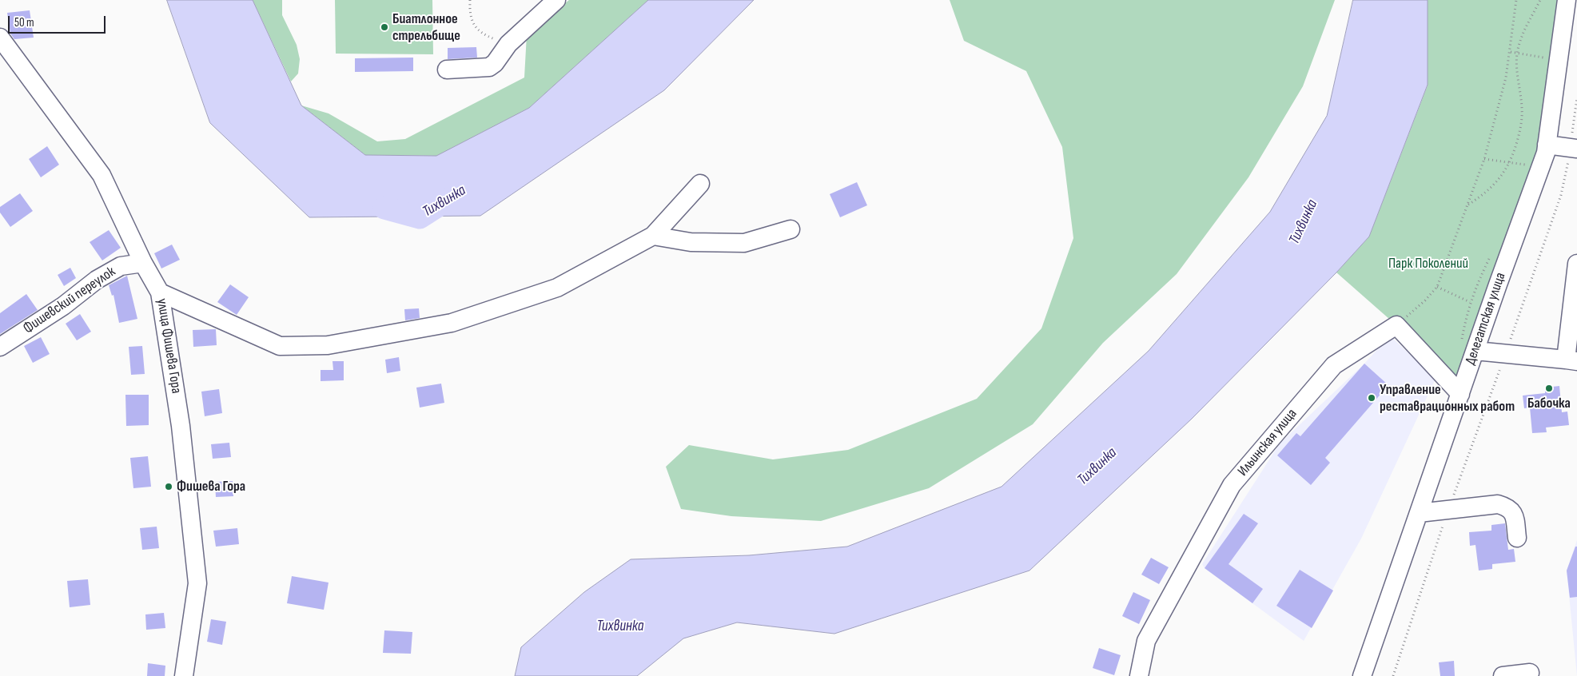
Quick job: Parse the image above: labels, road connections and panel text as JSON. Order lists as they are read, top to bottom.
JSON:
{
  "streets": {
    "street": [
      "Фишевский переулок",
      "Делегатская улица",
      "улица Фишева Гора",
      "Ильинская улица"
    ]
  },
  "crossings": [
    ["Фишевский переулок", "улица Фишева Гора"]
  ],
  "water": ["Тихвинка"],
  "parks": ["Парк Поколений"],
  "places": [
    "Биатлонное стрельбище",
    "Бабочка",
    "Управление реставрационных работ",
    "Фишева Гора"
  ],
  "scale_bar": "50 m"
}
